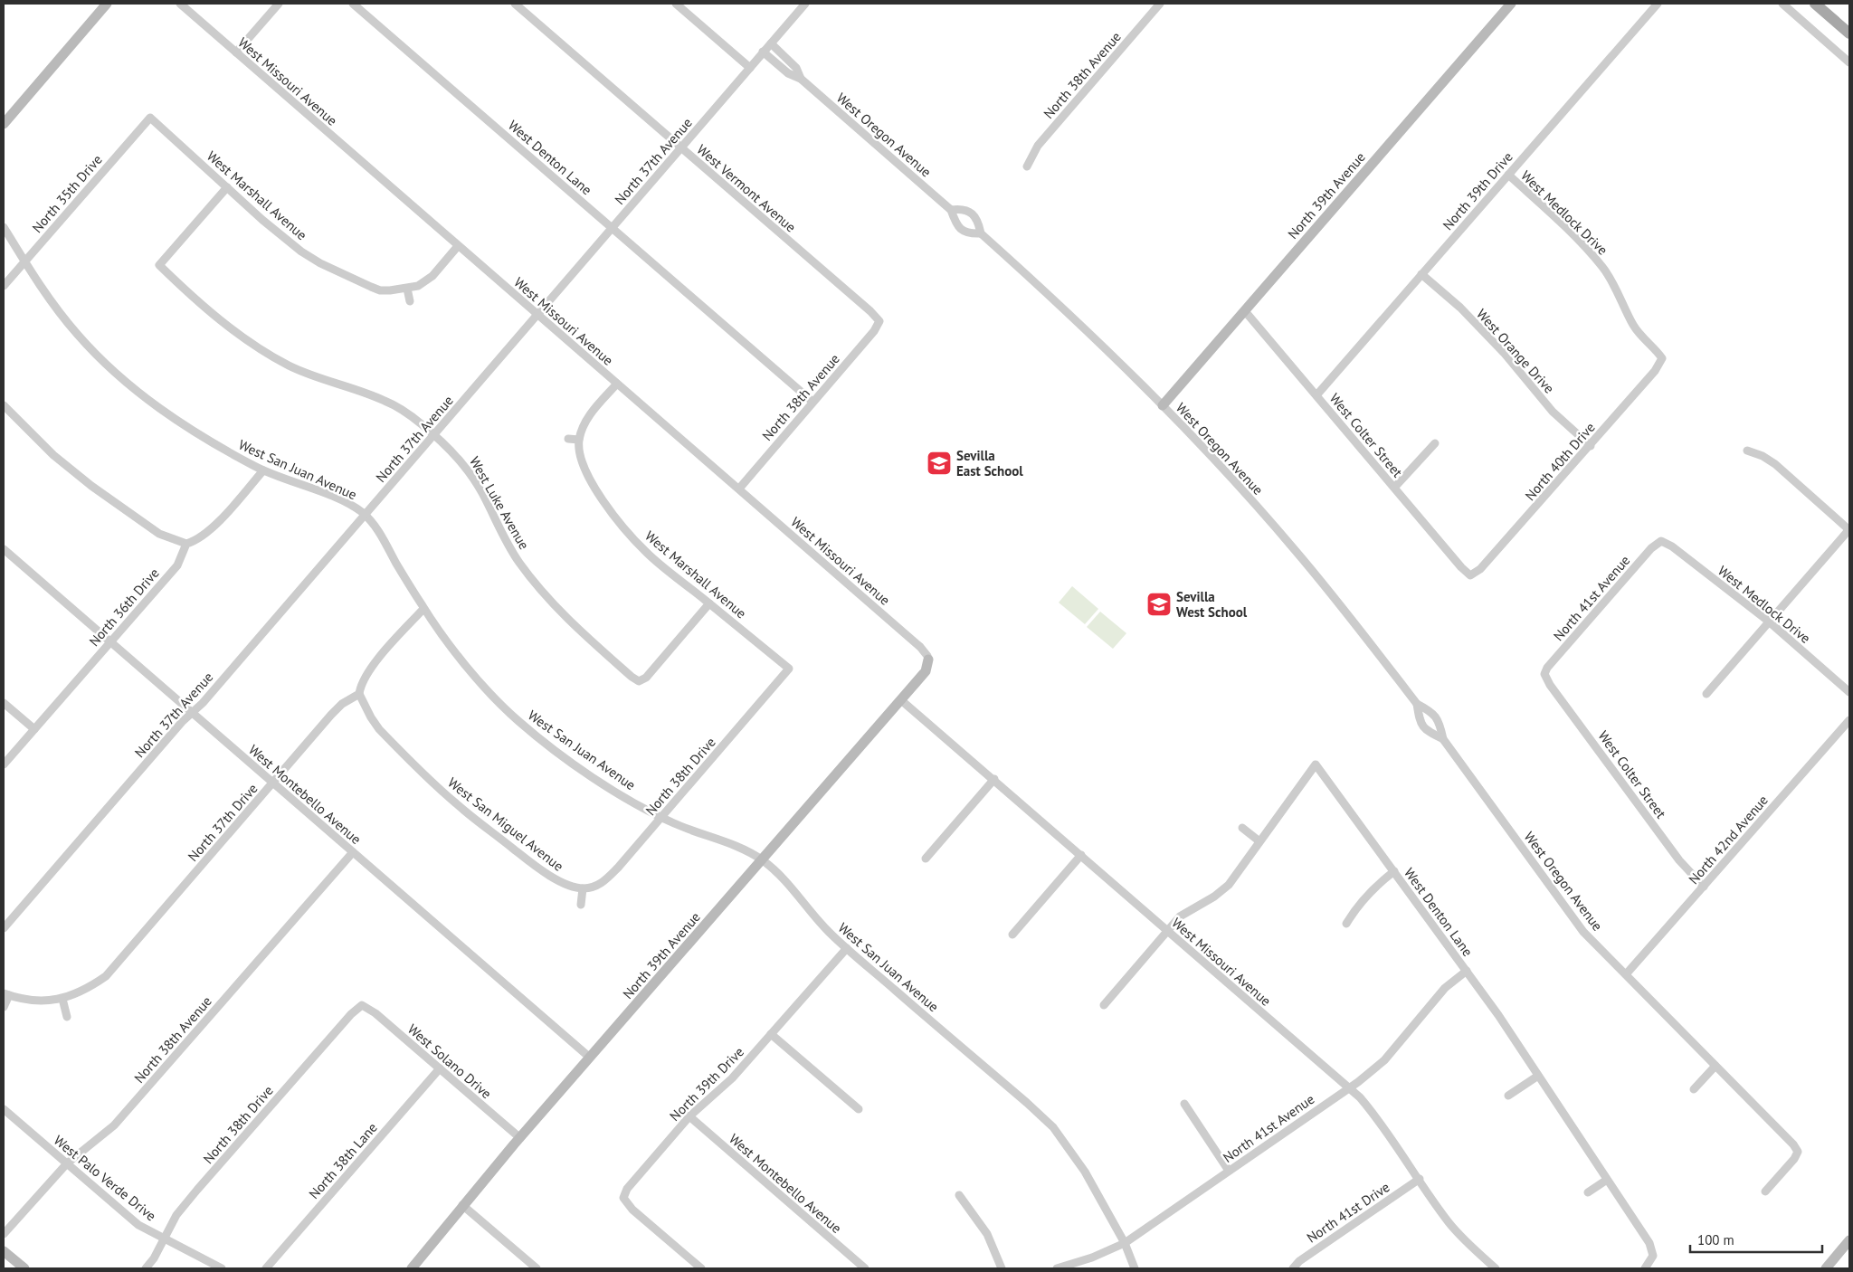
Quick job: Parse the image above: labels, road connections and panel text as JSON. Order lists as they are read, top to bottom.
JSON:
{
  "streets": {
    "street": [
      "North 38th Avenue",
      "West Missouri Avenue",
      "West Oregon Avenue",
      "West Denton Lane",
      "North 37th Avenue",
      "West Vermont Avenue",
      "North 39th Drive",
      "North 35th Drive",
      "West Marshall Avenue",
      "North 39th Avenue",
      "West Medlock Drive",
      "West Orange Drive",
      "West Colter Street",
      "North 40th Drive",
      "West San Juan Avenue",
      "West Luke Avenue",
      "North 41st Avenue",
      "North 36th Drive",
      "North 38th Drive",
      "West Montebello Avenue",
      "North 37th Drive",
      "West San Miguel Avenue",
      "North 42nd Avenue",
      "West Solano Drive",
      "North 38th Lane",
      "West Palo Verde Drive",
      "North 41st Drive"
    ]
  },
  "crossings": [
    ["North 38th Avenue", "West Missouri Avenue"],
    ["North 38th Avenue", "West Denton Lane"],
    ["North 38th Avenue", "West Vermont Avenue"],
    ["North 38th Avenue", "West Montebello Avenue"],
    ["North 38th Avenue", "West Palo Verde Drive"],
    ["West Missouri Avenue", "North 37th Avenue"],
    ["West Missouri Avenue", "West Marshall Avenue"],
    ["West Missouri Avenue", "North 39th Avenue"],
    ["West Missouri Avenue", "North 41st Avenue"],
    ["West Missouri Avenue", "North 41st Drive"],
    ["West Oregon Avenue", "North 37th Avenue"],
    ["West Oregon Avenue", "North 39th Avenue"],
    ["West Oregon Avenue", "North 42nd Avenue"],
    ["West Denton Lane", "North 37th Avenue"],
    ["West Denton Lane", "North 41st Avenue"],
    ["North 37th Avenue", "West Vermont Avenue"],
    ["North 37th Avenue", "West San Juan Avenue"],
    ["North 37th Avenue", "West Luke Avenue"],
    ["North 37th Avenue", "West Montebello Avenue"],
    ["North 39th Drive", "West Medlock Drive"],
    ["North 39th Drive", "West Orange Drive"],
    ["North 39th Drive", "West Colter Street"],
    ["North 39th Drive", "West San Juan Avenue"],
    ["North 39th Drive", "West Montebello Avenue"],
    ["North 35th Drive", "West Marshall Avenue"],
    ["North 35th Drive", "West San Juan Avenue"],
    ["West Marshall Avenue", "West Luke Avenue"],
    ["West Marshall Avenue", "North 38th Drive"],
    ["North 39th Avenue", "West Colter Street"],
    ["North 39th Avenue", "West San Juan Avenue"],
    ["North 39th Avenue", "West Montebello Avenue"],
    ["North 39th Avenue", "West Solano Drive"],
    ["West Medlock Drive", "North 40th Drive"],
    ["West Medlock Drive", "North 41st Avenue"],
    ["West Orange Drive", "North 40th Drive"],
    ["West Colter Street", "North 40th Drive"],
    ["West Colter Street", "North 41st Avenue"],
    ["West Colter Street", "North 42nd Avenue"],
    ["West San Juan Avenue", "North 41st Avenue"],
    ["West San Juan Avenue", "North 38th Drive"],
    ["North 36th Drive", "West Montebello Avenue"],
    ["North 38th Drive", "West San Miguel Avenue"],
    ["North 38th Drive", "West Solano Drive"],
    ["North 38th Drive", "West Palo Verde Drive"],
    ["West Montebello Avenue", "North 37th Drive"],
    ["North 37th Drive", "West San Miguel Avenue"],
    ["West Solano Drive", "North 38th Lane"]
  ],
  "places": {
    "school or university": ["Sevilla East School", "Sevilla West School"]
  },
  "scale_bar": "100 m"
}
